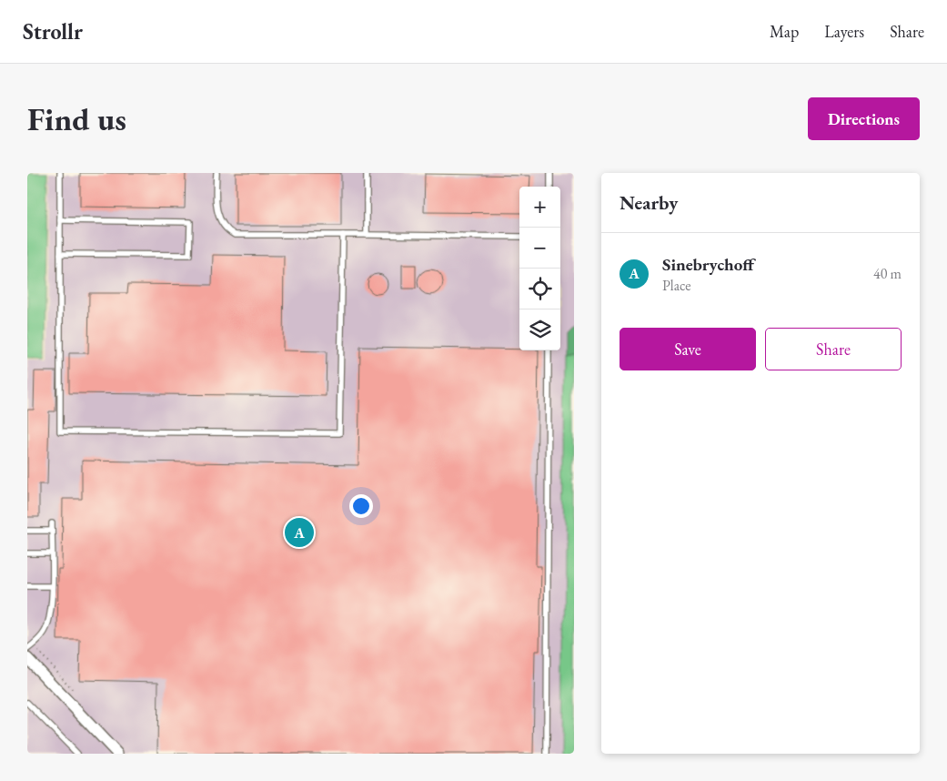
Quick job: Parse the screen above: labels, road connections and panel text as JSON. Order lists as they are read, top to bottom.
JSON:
{
  "page": {
    "header": "Strollr",
    "nav": ["Map", "Layers", "Share"],
    "buttons": [
      "Directions",
      ["Save", "Share"]
    ],
    "title": "Find us",
    "heading": "Nearby",
    "map_buttons": ["+", "−"],
    "list": [
      {
        "mark": "A",
        "name": "Sinebrychoff",
        "note": "Place",
        "value": "40 m"
      }
    ],
    "pins": "A"
  }
}
